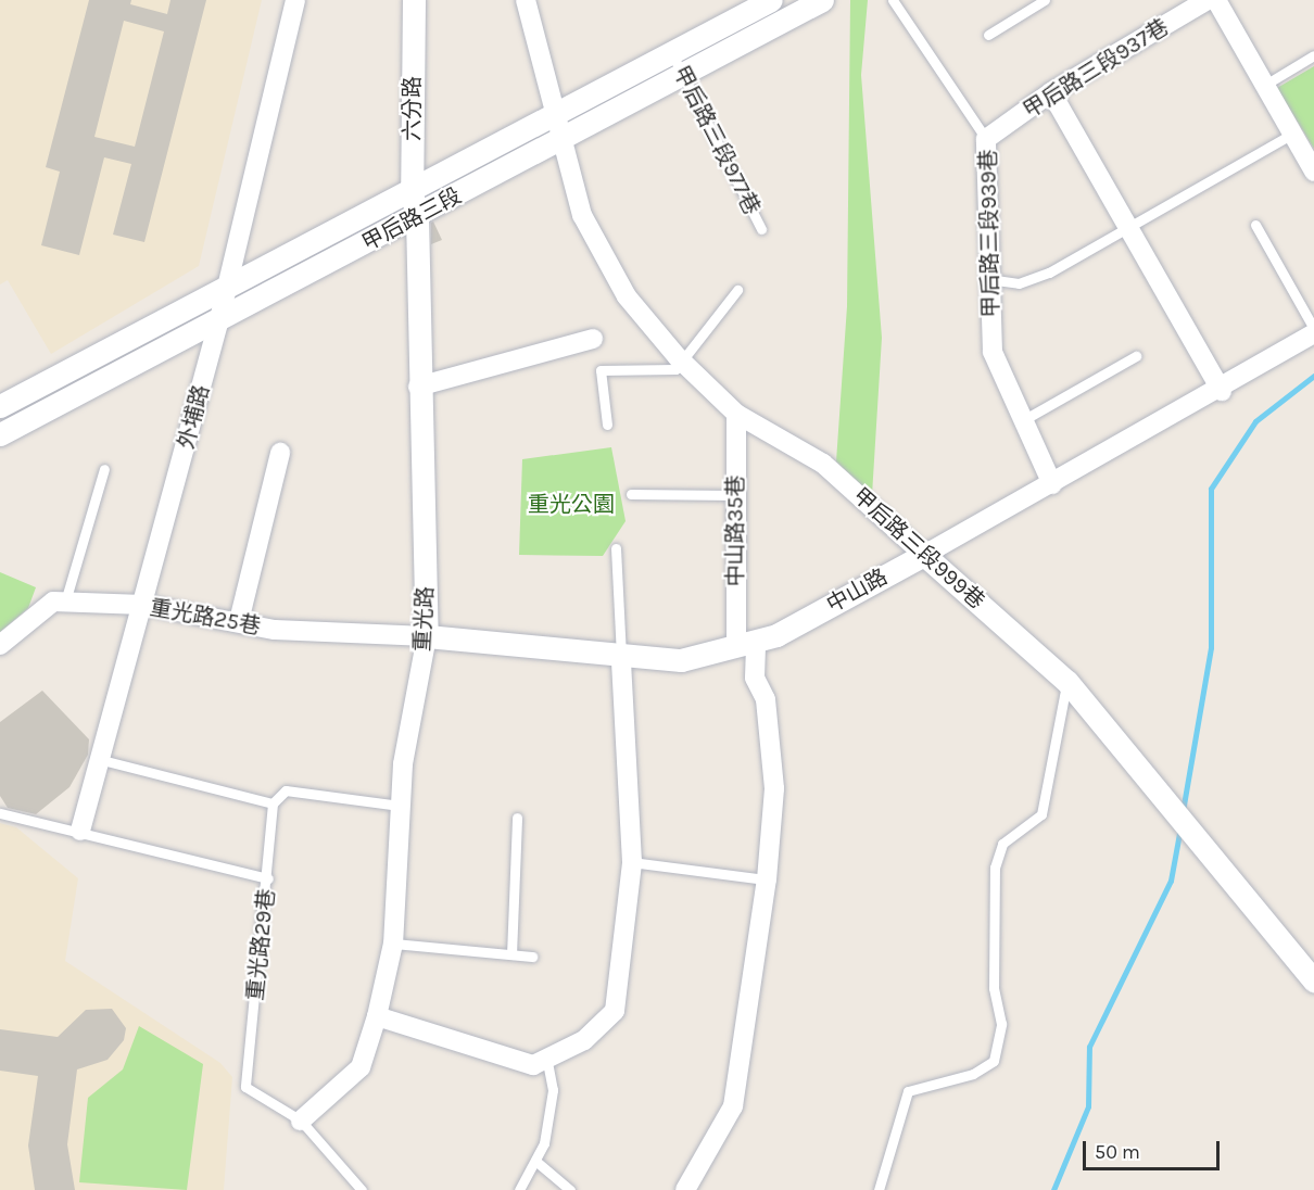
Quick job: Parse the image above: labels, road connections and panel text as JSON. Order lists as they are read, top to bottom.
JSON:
{
  "streets": {
    "street": [
      "甲后路三段937巷",
      "六分路",
      "甲后路三段",
      "甲后路三段939巷",
      "外埔路",
      "中山路35巷",
      "甲后路三段999巷",
      "中山路",
      "重光路25巷",
      "重光路"
    ],
    "lane": ["甲后路三段977巷", "重光路29巷"]
  },
  "crossings": [
    ["甲后路三段937巷", "甲后路三段939巷"],
    ["六分路", "甲后路三段"],
    ["六分路", "重光路"],
    ["甲后路三段977巷", "甲后路三段"],
    ["甲后路三段", "外埔路"],
    ["甲后路三段", "甲后路三段999巷"],
    ["甲后路三段", "重光路"],
    ["甲后路三段939巷", "中山路"],
    ["外埔路", "重光路25巷"],
    ["中山路35巷", "甲后路三段999巷"],
    ["中山路35巷", "中山路"],
    ["甲后路三段999巷", "中山路"],
    ["中山路", "重光路25巷"],
    ["中山路", "重光路"],
    ["重光路25巷", "重光路"],
    ["重光路", "重光路29巷"]
  ],
  "parks": ["重光公園"],
  "scale_bar": "50 m"
}
